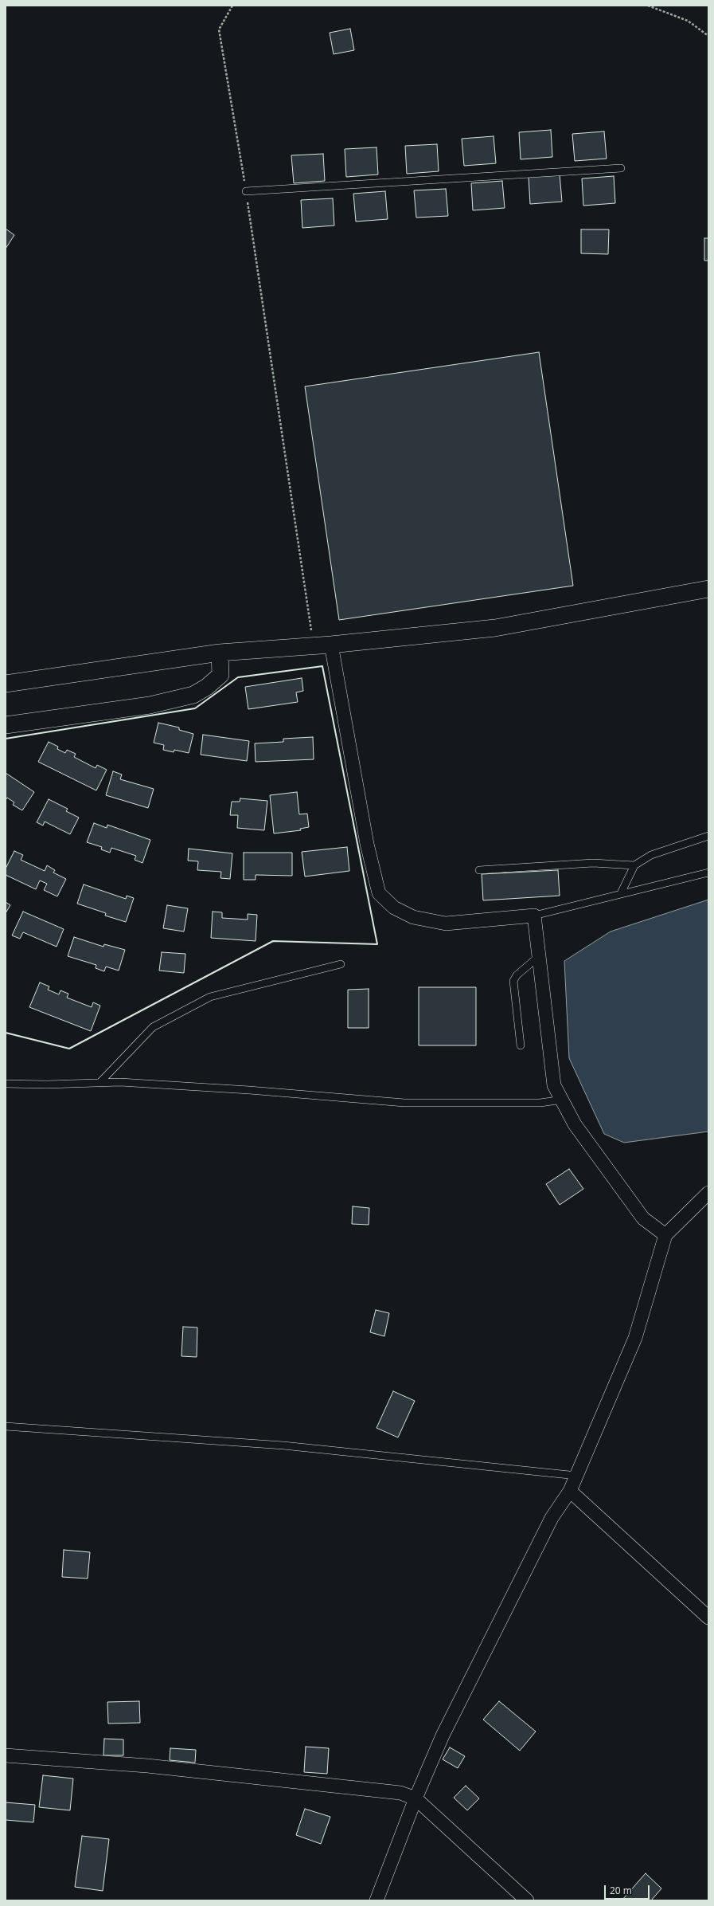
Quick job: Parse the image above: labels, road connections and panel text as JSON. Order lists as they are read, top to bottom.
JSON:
{
  "scale_bar": "20 m"
}
